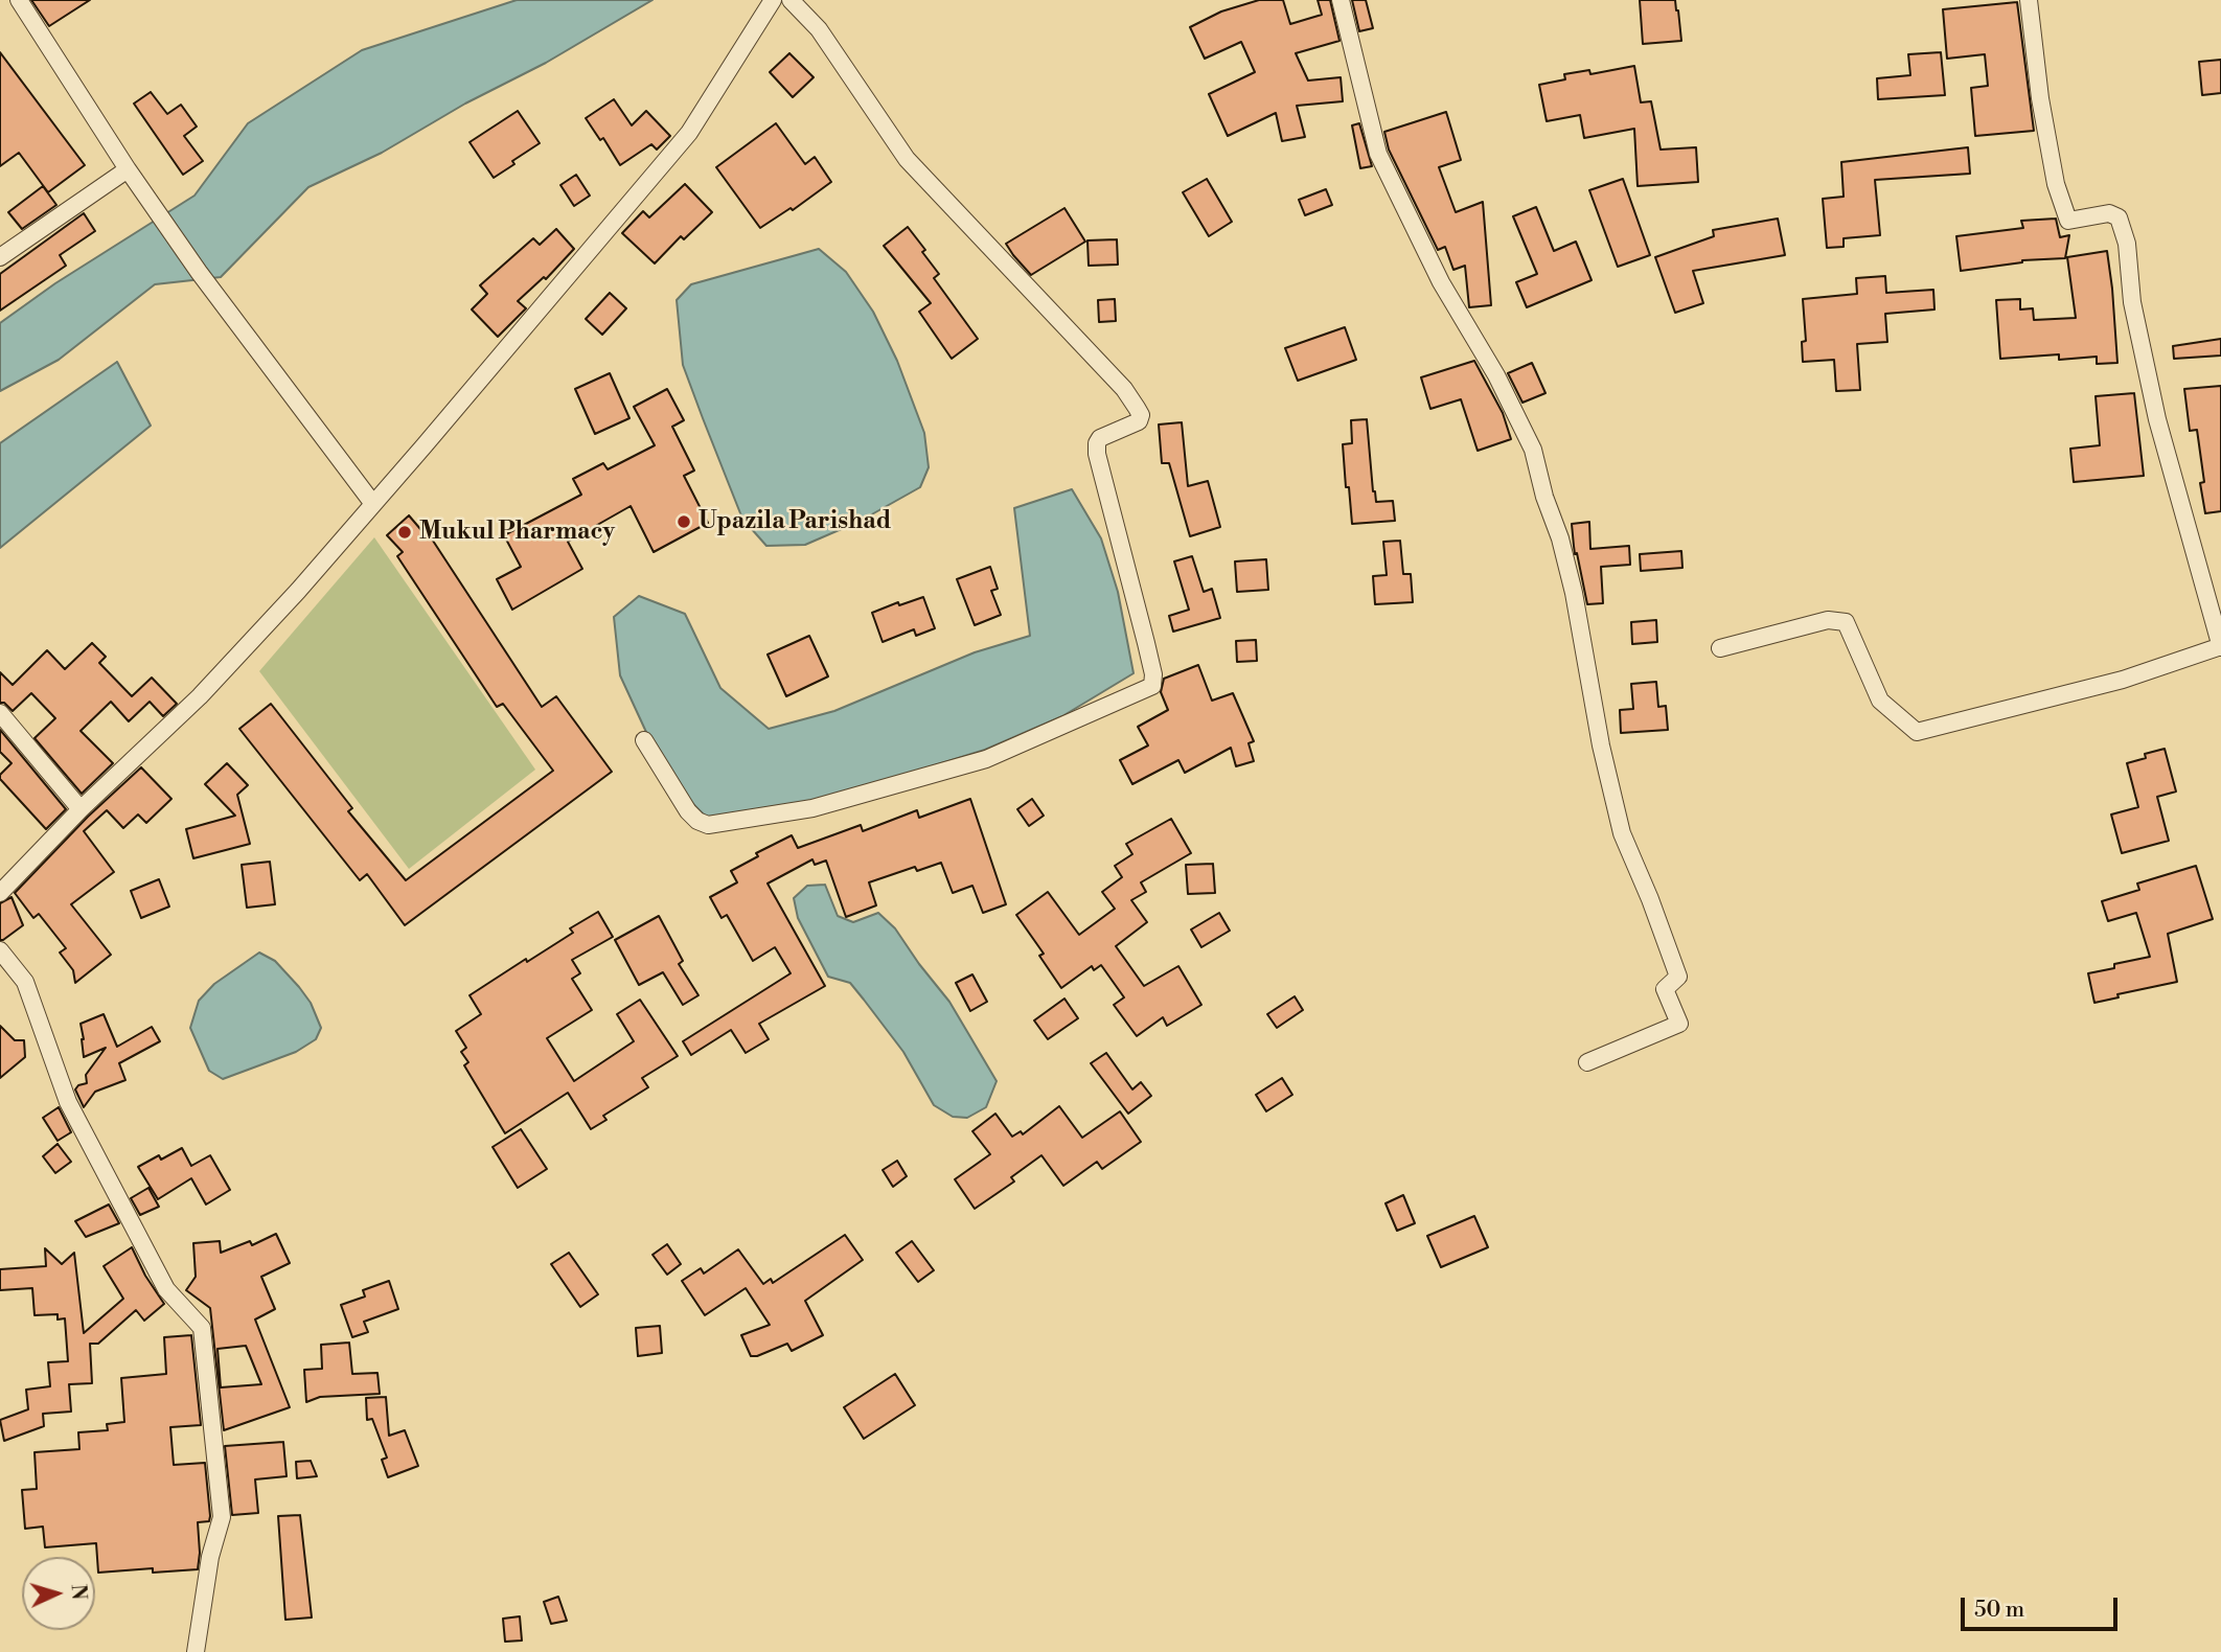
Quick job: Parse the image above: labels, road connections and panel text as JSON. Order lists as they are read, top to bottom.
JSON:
{
  "places": ["Upazila Parishad", "Mukul Pharmacy"],
  "scale_bar": "50 m",
  "north": "right"
}
